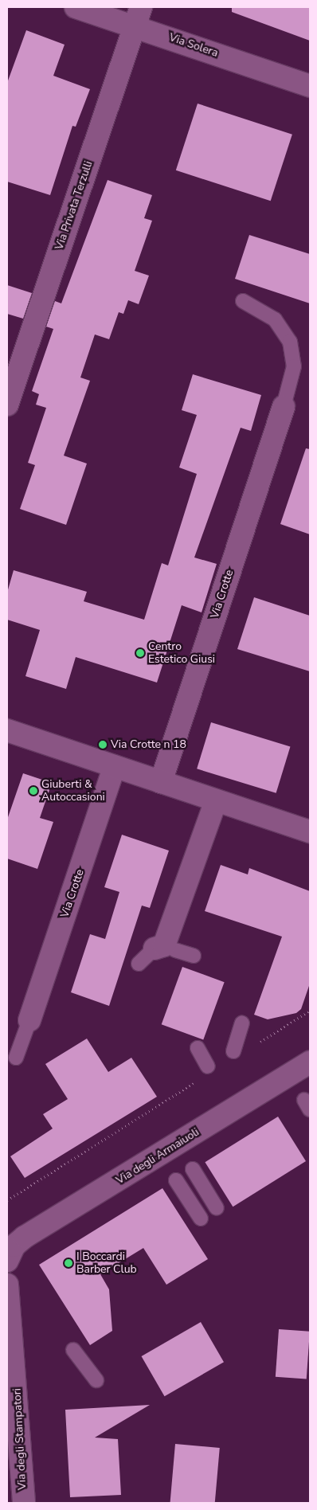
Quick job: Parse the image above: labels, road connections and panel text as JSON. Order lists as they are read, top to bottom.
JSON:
{
  "streets": {
    "street": [
      "Via Solera",
      "Via Privata Terzulli",
      "Via Crotte",
      "Via degli Armaiuoli",
      "Via degli Stampatori"
    ]
  },
  "crossings": [
    ["Via Solera", "Via Privata Terzulli"]
  ],
  "places": [
    "Centro Estetico Giusi",
    "Via Crotte n 18",
    "Giuberti & Autoccasioni",
    "I Boccardi Barber Club"
  ]
}
